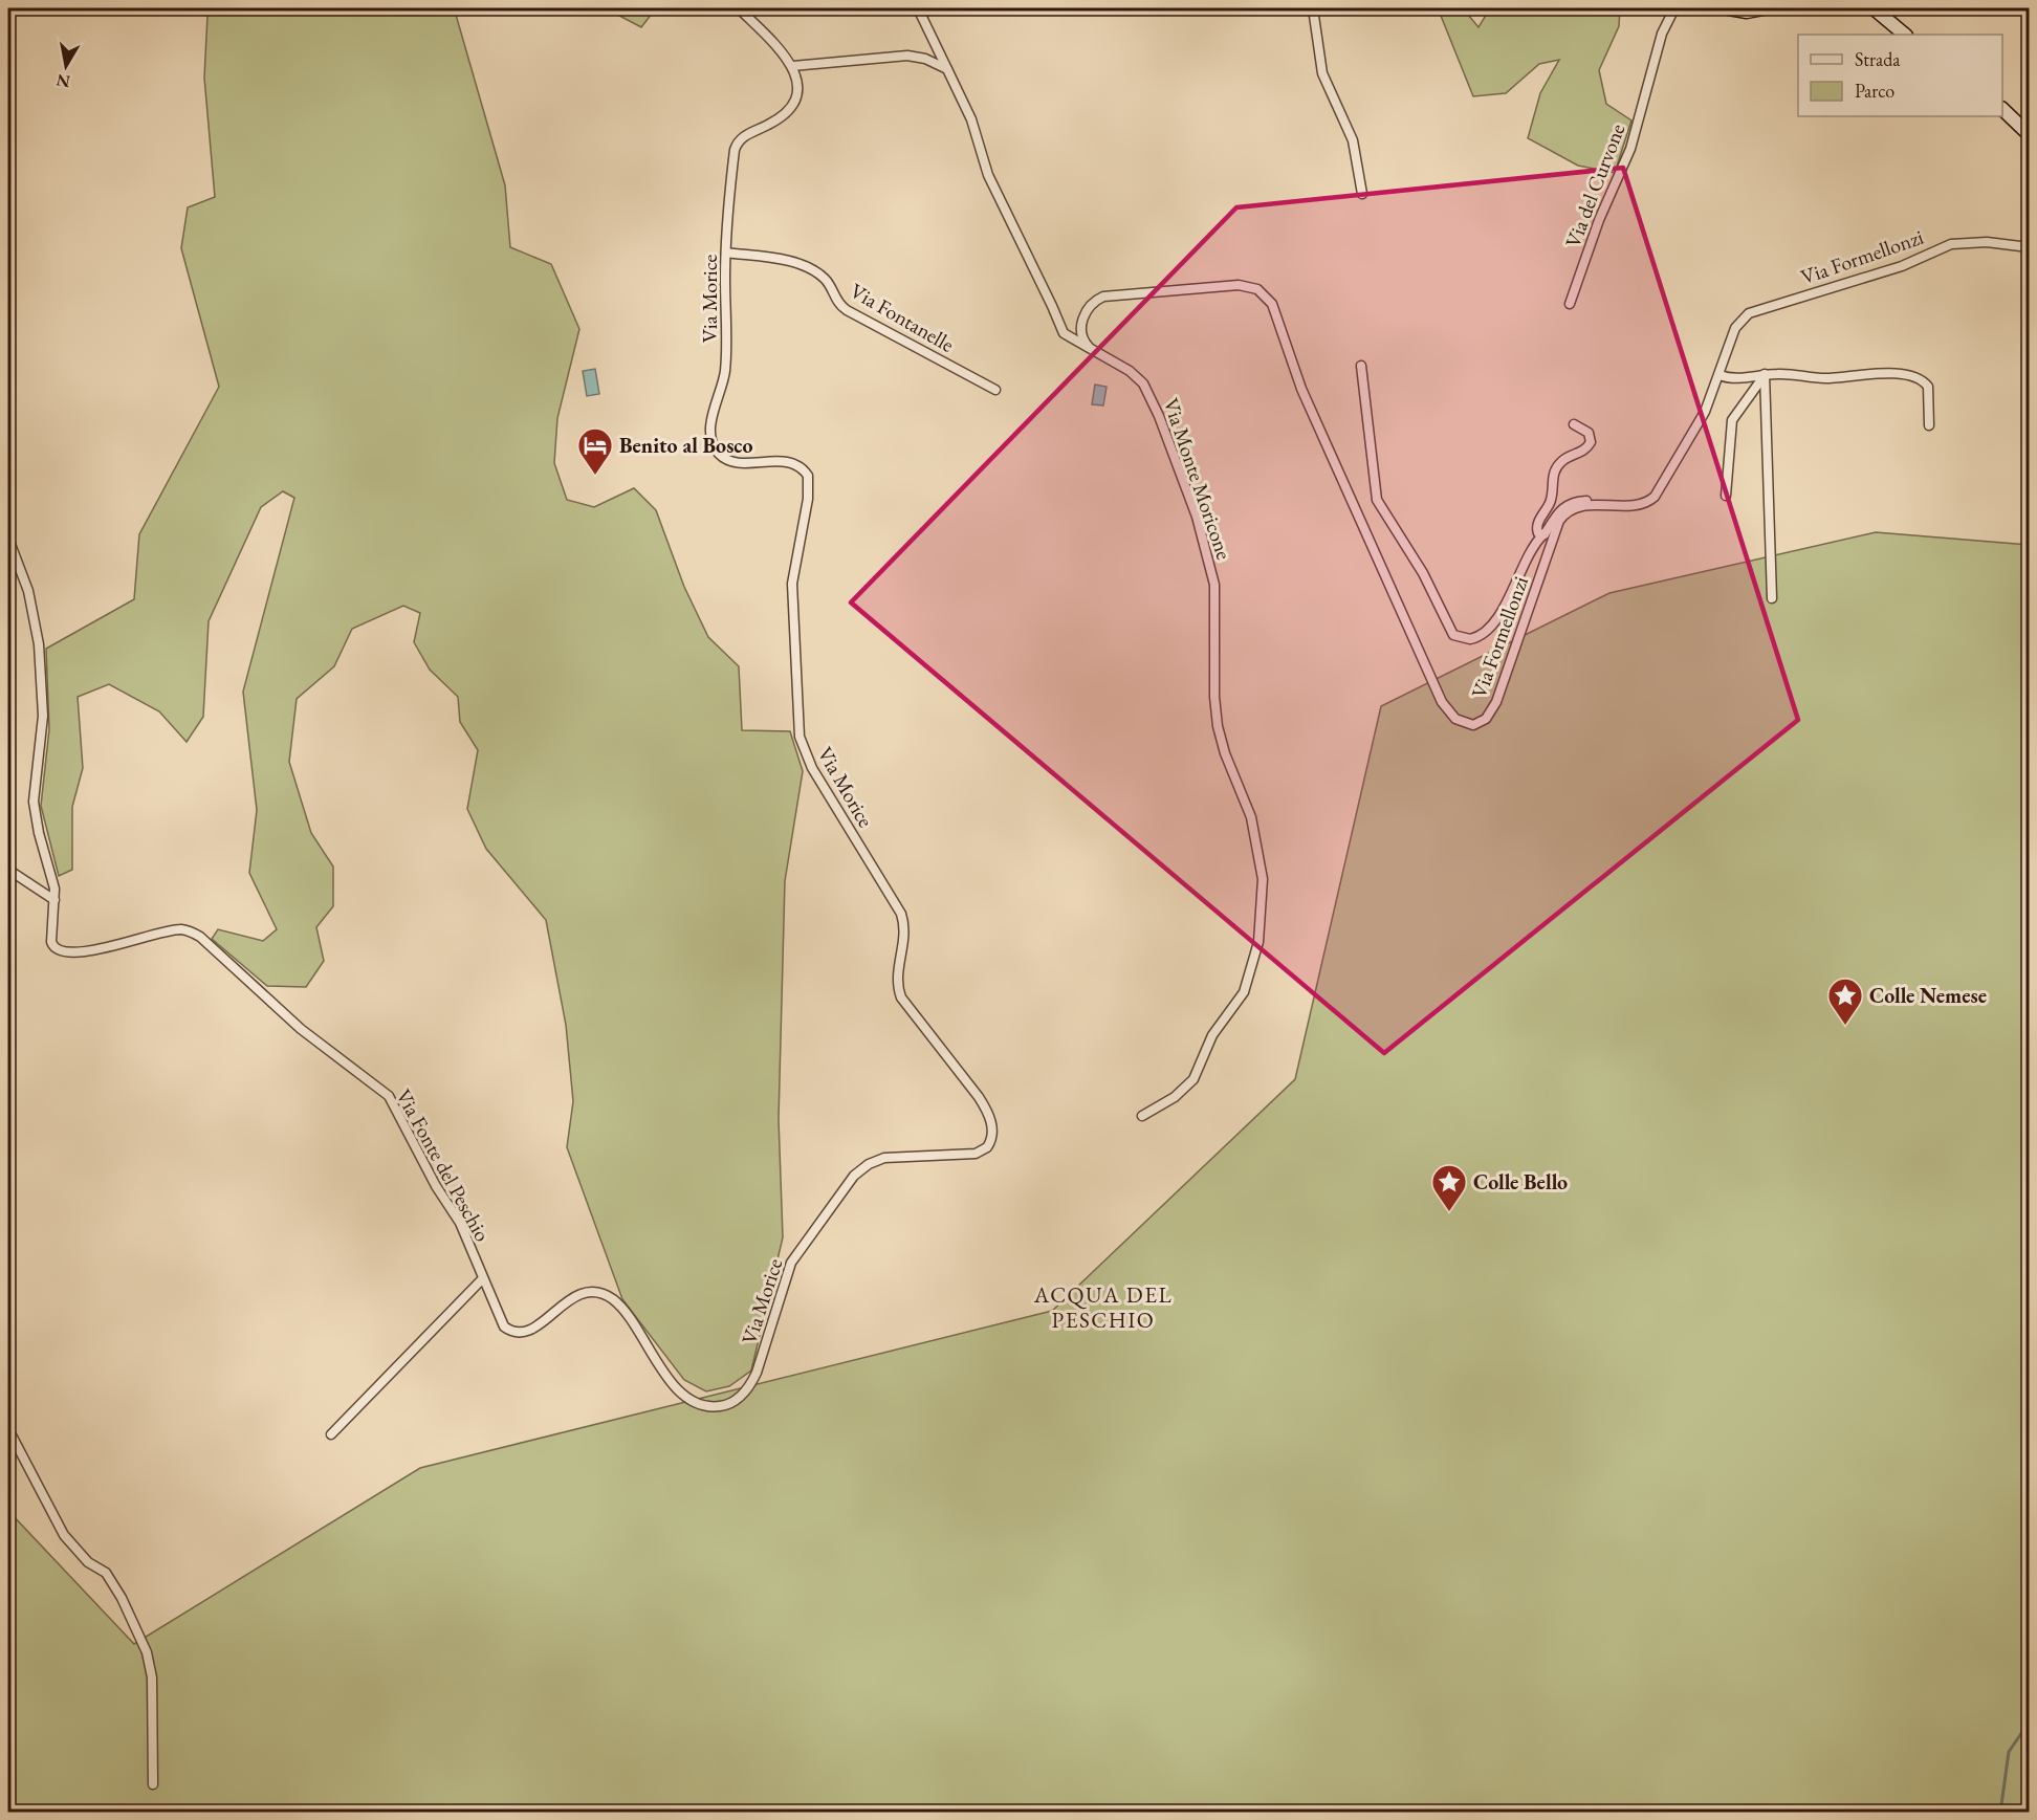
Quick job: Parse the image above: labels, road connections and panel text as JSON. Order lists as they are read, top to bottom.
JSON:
{
  "streets": {
    "street": [
      "Via del Curvone",
      "Via Formellonzi",
      "Via Morice",
      "Via Fontanelle",
      "Via Monte Moricone",
      "Via Fonte del Peschio"
    ]
  },
  "crossings": [
    ["Via Formellonzi", "Via Monte Moricone"],
    ["Via Morice", "Via Fontanelle"],
    ["Via Morice", "Via Fonte del Peschio"]
  ],
  "districts": ["ACQUA DEL PESCHIO"],
  "places": {
    "hotel": ["Benito al Bosco"],
    "place": ["Colle Nemese", "Colle Bello"]
  },
  "legend": ["Strada", "Parco"],
  "north": "bottom"
}
